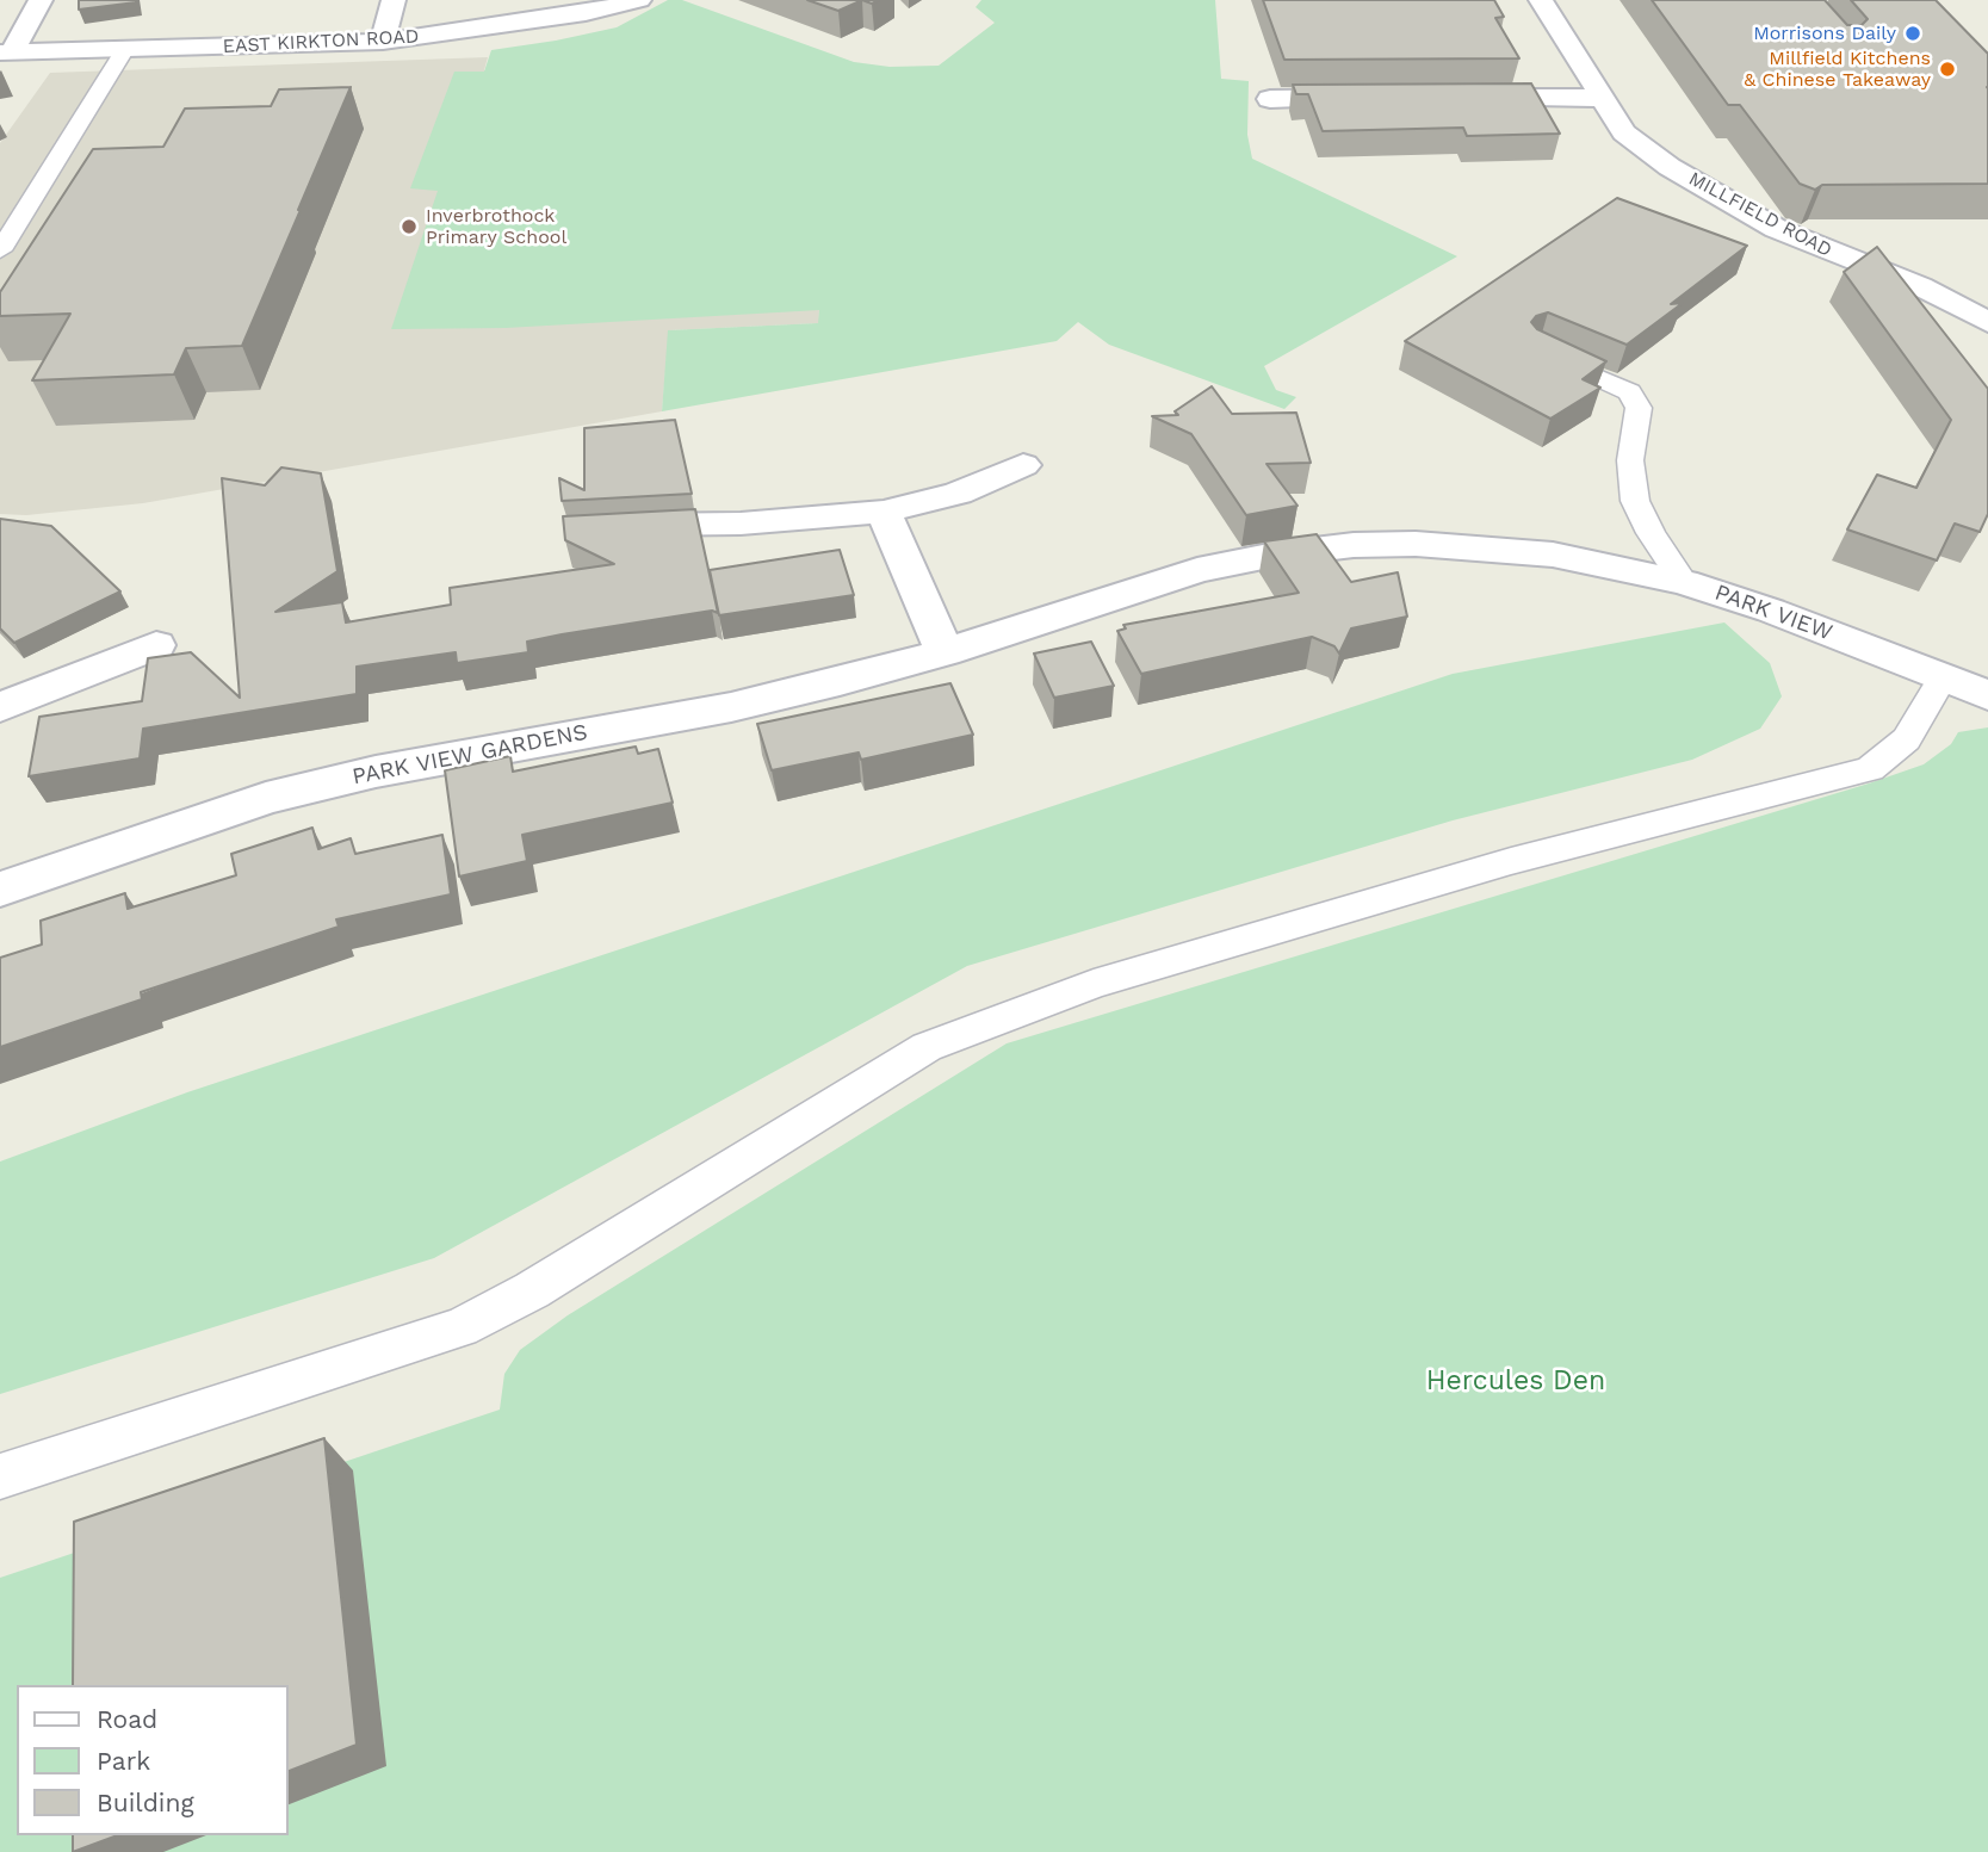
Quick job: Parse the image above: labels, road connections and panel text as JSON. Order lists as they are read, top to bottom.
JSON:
{
  "streets": {
    "street": [
      "EAST KIRKTON ROAD",
      "MILLFIELD ROAD",
      "PARK VIEW",
      "PARK VIEW GARDENS"
    ]
  },
  "crossings": [
    ["PARK VIEW", "PARK VIEW GARDENS"]
  ],
  "parks": ["Hercules Den"],
  "places": ["Morrisons Daily", "Millfield Kitchens & Chinese Takeaway", "Inverbrothock Primary School"],
  "legend": ["Road", "Park", "Building"]
}
